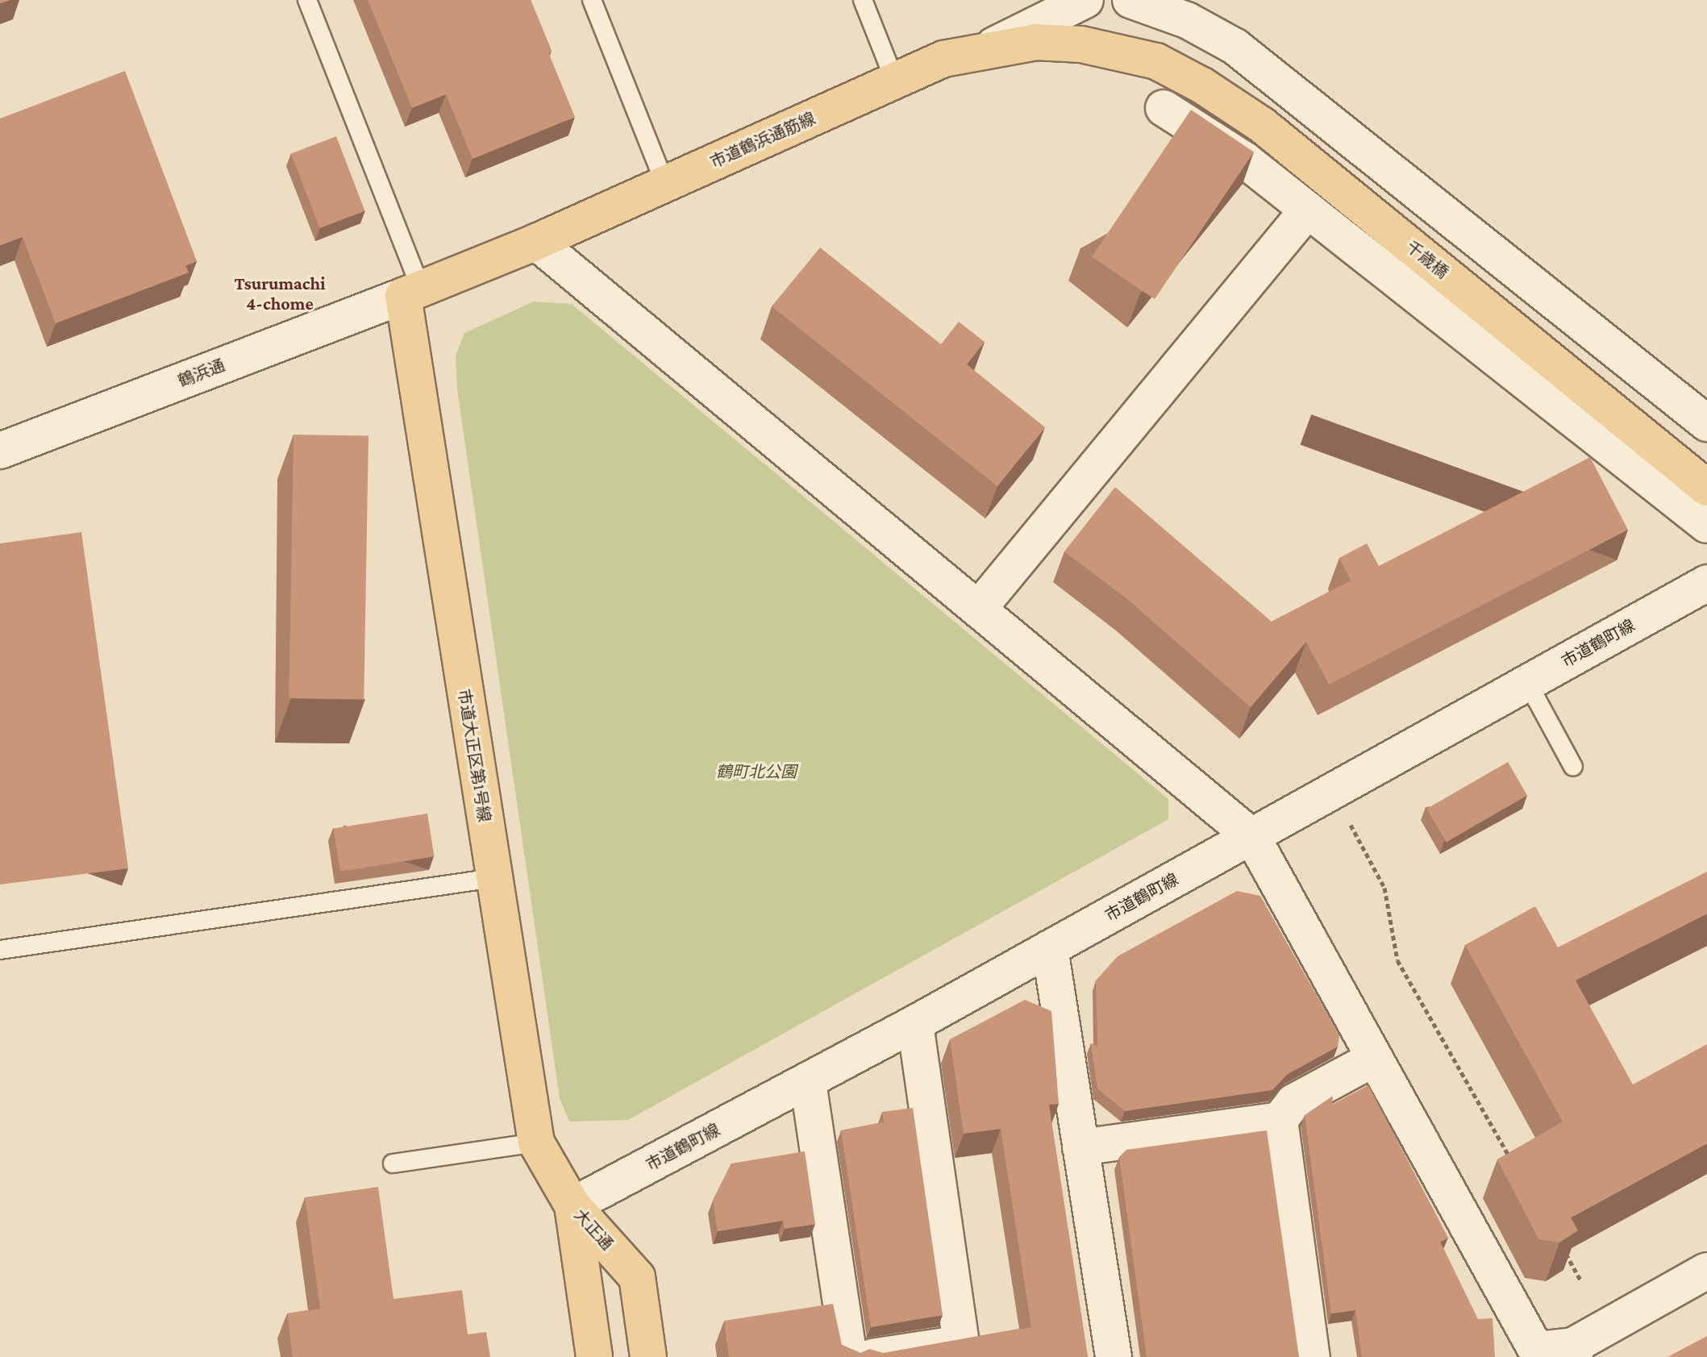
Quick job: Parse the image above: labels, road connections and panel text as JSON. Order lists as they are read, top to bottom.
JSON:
{
  "streets": {
    "main road": [
      "市道鶴浜通筋線",
      "千歳橋",
      "市道大正区第1号線",
      "大正通"
    ],
    "street": ["鶴浜通", "市道鶴町線"]
  },
  "crossings": [
    ["市道鶴浜通筋線", "千歳橋"],
    ["市道鶴浜通筋線", "鶴浜通"],
    ["市道鶴浜通筋線", "市道大正区第1号線"],
    ["鶴浜通", "市道大正区第1号線"],
    ["市道鶴町線", "市道大正区第1号線"],
    ["市道鶴町線", "大正通"],
    ["市道大正区第1号線", "大正通"]
  ],
  "districts": ["Tsurumachi 4-chome"],
  "parks": ["鶴町北公園"]
}
